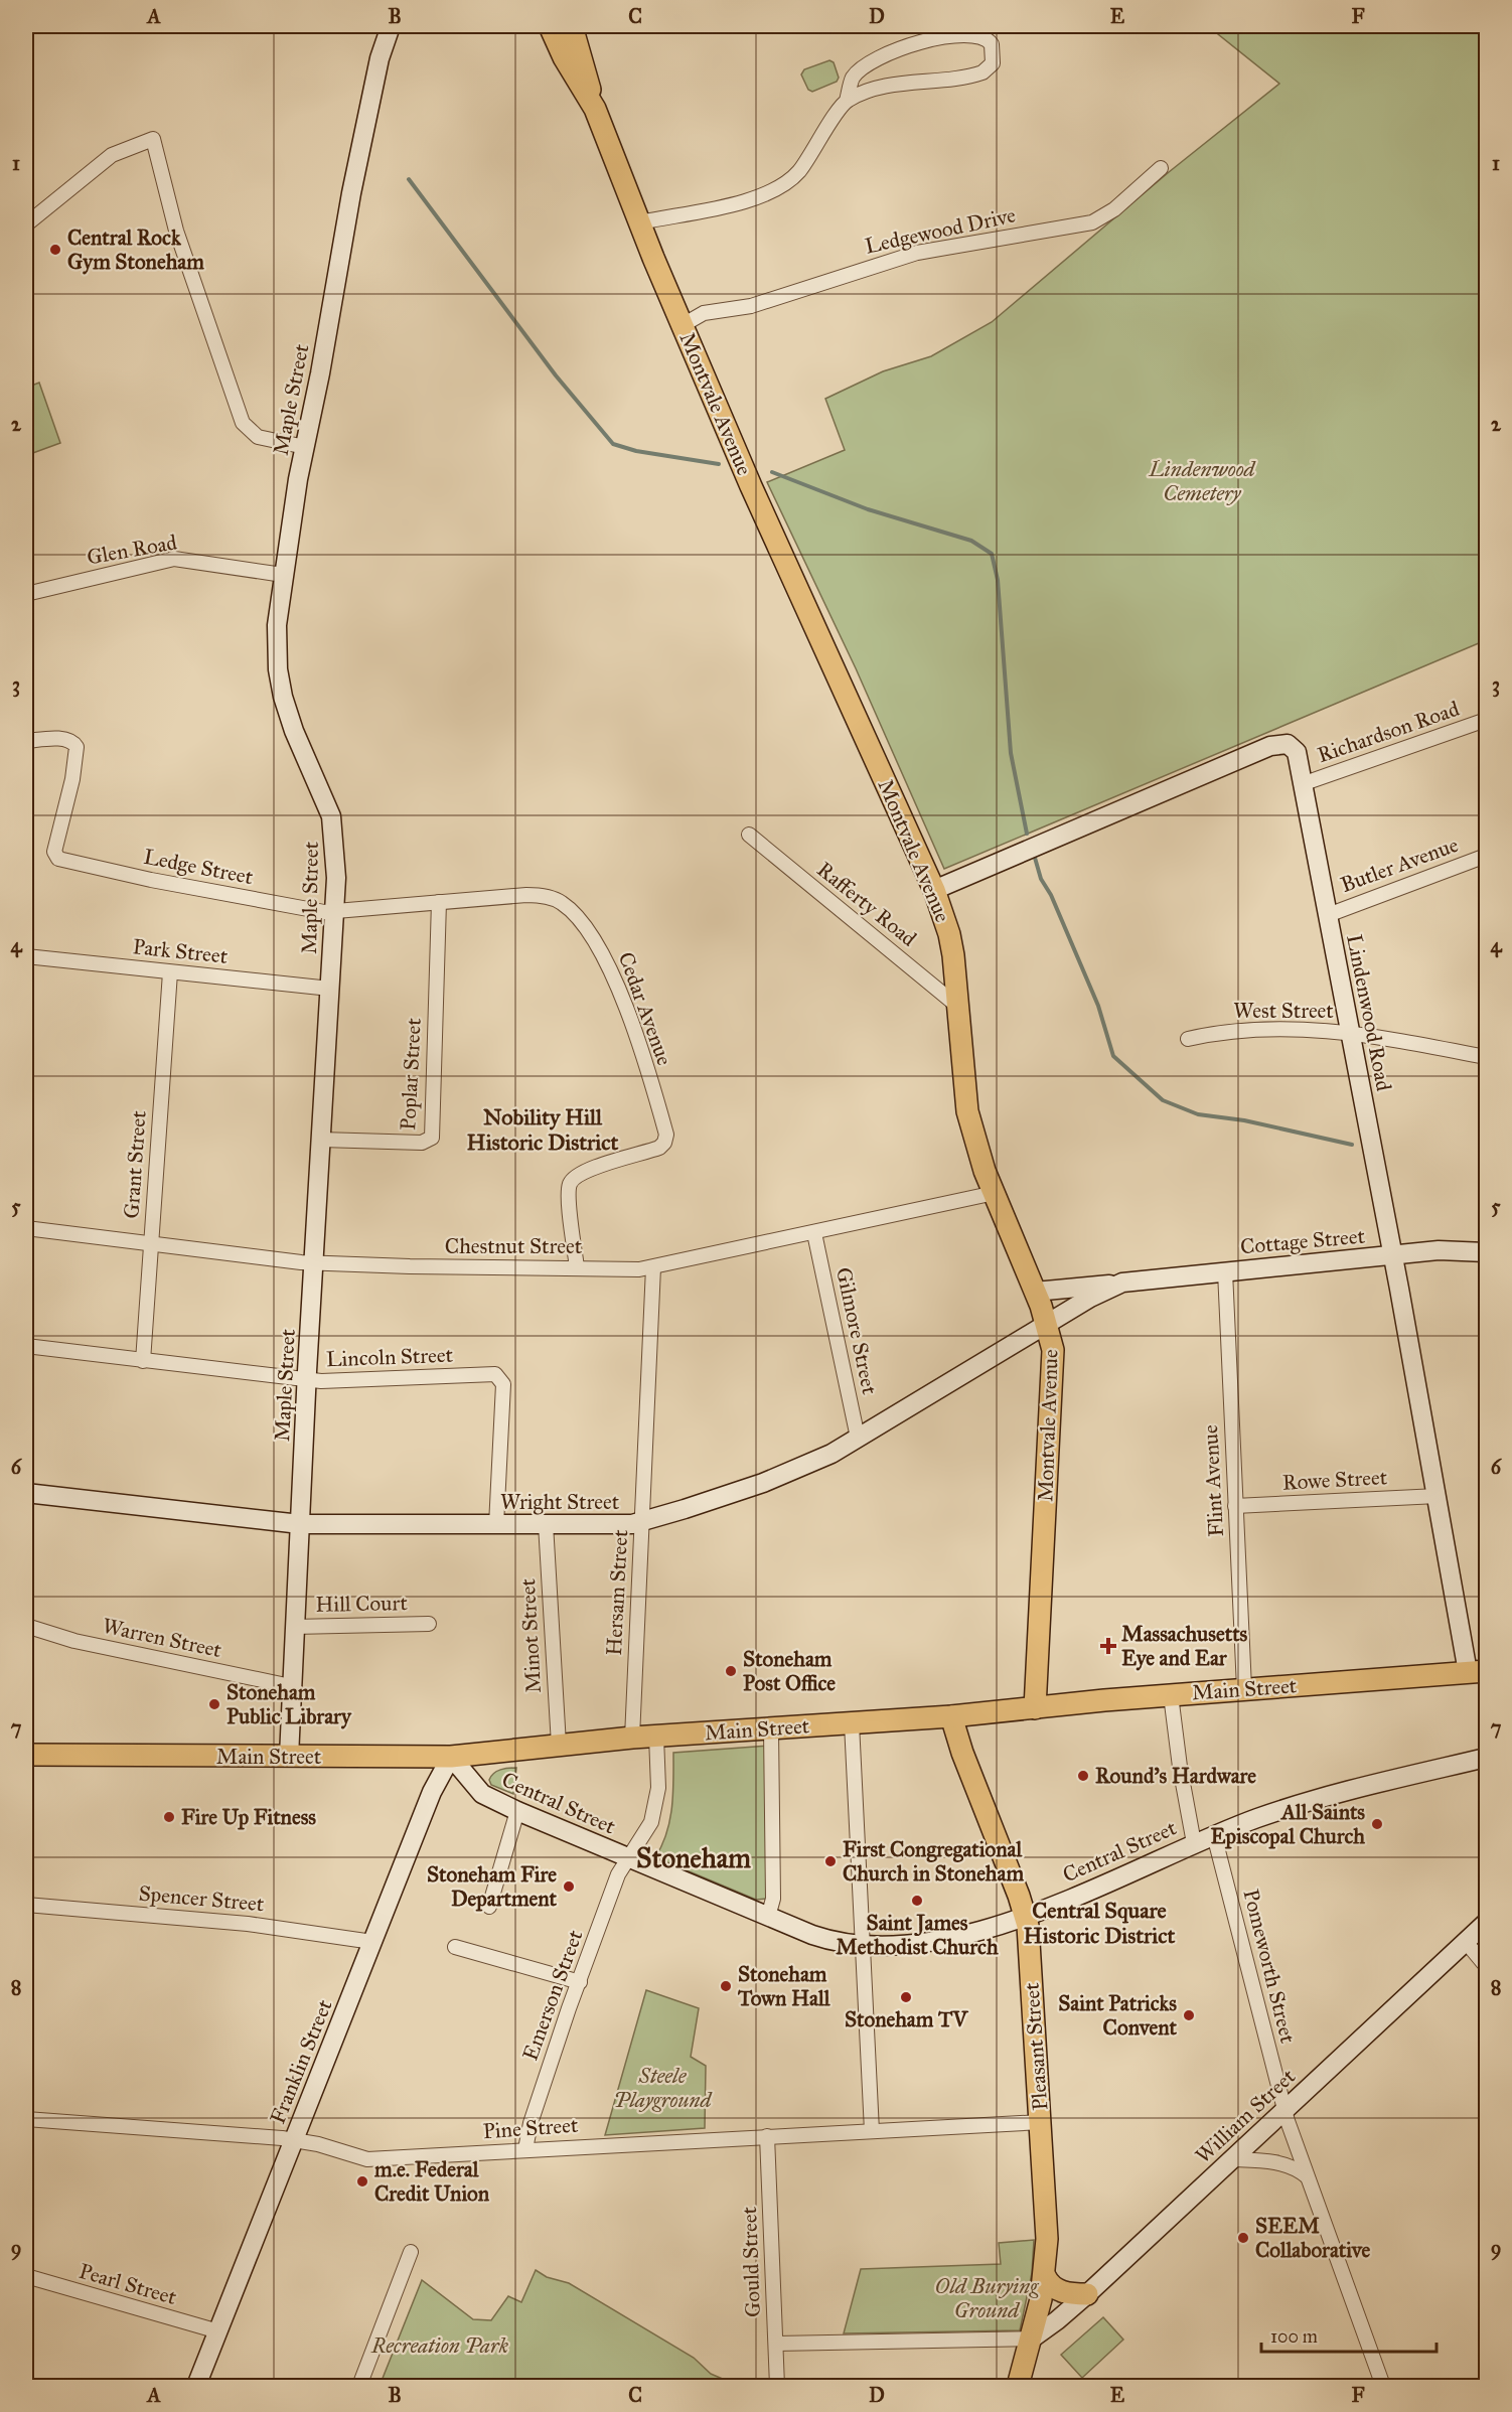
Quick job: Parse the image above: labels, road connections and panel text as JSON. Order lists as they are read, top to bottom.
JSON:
{
  "streets": {
    "main road": ["Montvale Avenue", "Main Street", "Pleasant Street"],
    "street": [
      "Ledgewood Drive",
      "Maple Street",
      "Glen Road",
      "Richardson Road",
      "Butler Avenue",
      "Ledge Street",
      "Rafferty Road",
      "Park Street",
      "Cedar Avenue",
      "West Street",
      "Lindenwood Road",
      "Poplar Street",
      "Grant Street",
      "Cottage Street",
      "Chestnut Street",
      "Gilmore Street",
      "Lincoln Street",
      "Rowe Street",
      "Flint Avenue",
      "Wright Street",
      "Hersam Street",
      "Hill Court",
      "Minot Street",
      "Warren Street",
      "Central Street",
      "Spencer Street",
      "Pomeworth Street",
      "Emerson Street",
      "Franklin Street",
      "William Street",
      "Pine Street",
      "Gould Street",
      "Pearl Street"
    ]
  },
  "crossings": [
    ["Ledgewood Drive", "Montvale Avenue"],
    ["Maple Street", "Glen Road"],
    ["Maple Street", "Ledge Street"],
    ["Maple Street", "Park Street"],
    ["Maple Street", "Cedar Avenue"],
    ["Maple Street", "Poplar Street"],
    ["Maple Street", "Chestnut Street"],
    ["Maple Street", "Lincoln Street"],
    ["Maple Street", "Wright Street"],
    ["Maple Street", "Hill Court"],
    ["Maple Street", "Warren Street"],
    ["Maple Street", "Main Street"],
    ["Montvale Avenue", "Rafferty Road"],
    ["Montvale Avenue", "Lindenwood Road"],
    ["Montvale Avenue", "Cottage Street"],
    ["Montvale Avenue", "Chestnut Street"],
    ["Montvale Avenue", "Wright Street"],
    ["Montvale Avenue", "Main Street"],
    ["Richardson Road", "Lindenwood Road"],
    ["Butler Avenue", "Lindenwood Road"],
    ["Ledge Street", "Cedar Avenue"],
    ["Park Street", "Grant Street"],
    ["Cedar Avenue", "Poplar Street"],
    ["Cedar Avenue", "Chestnut Street"],
    ["West Street", "Lindenwood Road"],
    ["Lindenwood Road", "Cottage Street"],
    ["Lindenwood Road", "Rowe Street"],
    ["Lindenwood Road", "Main Street"],
    ["Grant Street", "Chestnut Street"],
    ["Grant Street", "Lincoln Street"],
    ["Cottage Street", "Flint Avenue"],
    ["Cottage Street", "Wright Street"],
    ["Chestnut Street", "Gilmore Street"],
    ["Chestnut Street", "Hersam Street"],
    ["Gilmore Street", "Wright Street"],
    ["Lincoln Street", "Wright Street"],
    ["Rowe Street", "Flint Avenue"],
    ["Flint Avenue", "Main Street"],
    ["Wright Street", "Hersam Street"],
    ["Wright Street", "Minot Street"],
    ["Hersam Street", "Main Street"],
    ["Minot Street", "Main Street"],
    ["Main Street", "Central Street"],
    ["Main Street", "Emerson Street"],
    ["Main Street", "Pleasant Street"],
    ["Main Street", "Franklin Street"],
    ["Central Street", "Pomeworth Street"],
    ["Central Street", "Emerson Street"],
    ["Central Street", "Pleasant Street"],
    ["Central Street", "Franklin Street"],
    ["Spencer Street", "Franklin Street"],
    ["Pomeworth Street", "William Street"],
    ["Emerson Street", "Pine Street"],
    ["Pleasant Street", "William Street"],
    ["Pleasant Street", "Pine Street"],
    ["Franklin Street", "Pine Street"],
    ["Franklin Street", "Pearl Street"],
    ["Pine Street", "Gould Street"]
  ],
  "districts": ["Nobility Hill Historic District", "Stoneham", "Central Square Historic District"],
  "parks": [
    "Lindenwood Cemetery",
    "Steele Playground",
    "Old Burying Ground",
    "Recreation Park"
  ],
  "places": {
    "other": [
      "Central Rock Gym Stoneham",
      "Stoneham Post Office",
      "Stoneham Public Library",
      "Round's Hardware",
      "Fire Up Fitness",
      "All Saints Episcopal Church",
      "First Congregational Church in Stoneham",
      "Stoneham Fire Department",
      "Saint James Methodist Church",
      "Stoneham Town Hall",
      "Stoneham TV",
      "Saint Patricks Convent",
      "m.e. Federal Credit Union",
      "SEEM Collaborative"
    ],
    "health": ["Massachusetts Eye and Ear"]
  },
  "scale_bar": "100 m",
  "grid": {
    "columns": [
      "A",
      "B",
      "C",
      "D",
      "E",
      "F"
    ],
    "rows": [
      "1",
      "2",
      "3",
      "4",
      "5",
      "6",
      "7",
      "8",
      "9"
    ]
  }
}
